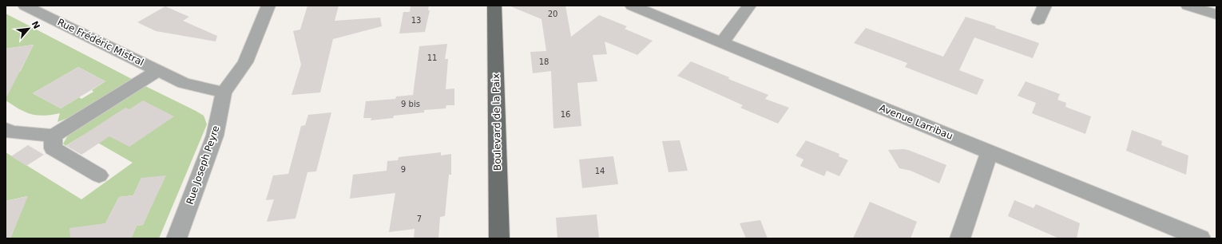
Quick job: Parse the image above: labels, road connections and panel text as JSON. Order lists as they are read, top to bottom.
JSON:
{
  "streets": {
    "main road": ["Boulevard de la Paix"],
    "street": ["Rue Frédéric Mistral", "Avenue Larribau", "Rue Joseph Peyre"]
  },
  "crossings": [
    ["Rue Frédéric Mistral", "Rue Joseph Peyre"]
  ],
  "house_numbers": [
    "20",
    "13",
    "11",
    "18",
    "9 bis",
    "16",
    "9",
    "14",
    "7"
  ],
  "north": "top right"
}
